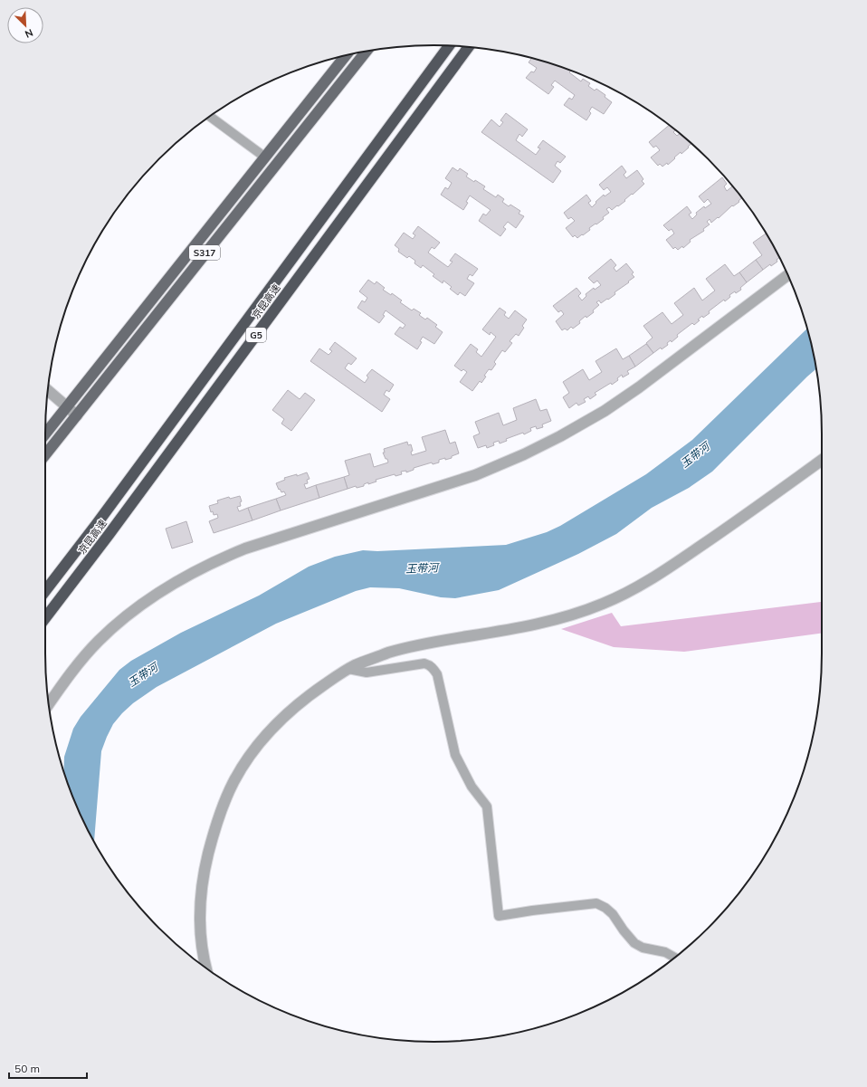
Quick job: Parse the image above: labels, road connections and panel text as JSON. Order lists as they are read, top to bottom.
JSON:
{
  "streets": {
    "highway": ["京昆高速", "G5"],
    "main road": ["S317"]
  },
  "water": ["玉带河"],
  "scale_bar": "50 m",
  "north": "bottom right"
}
